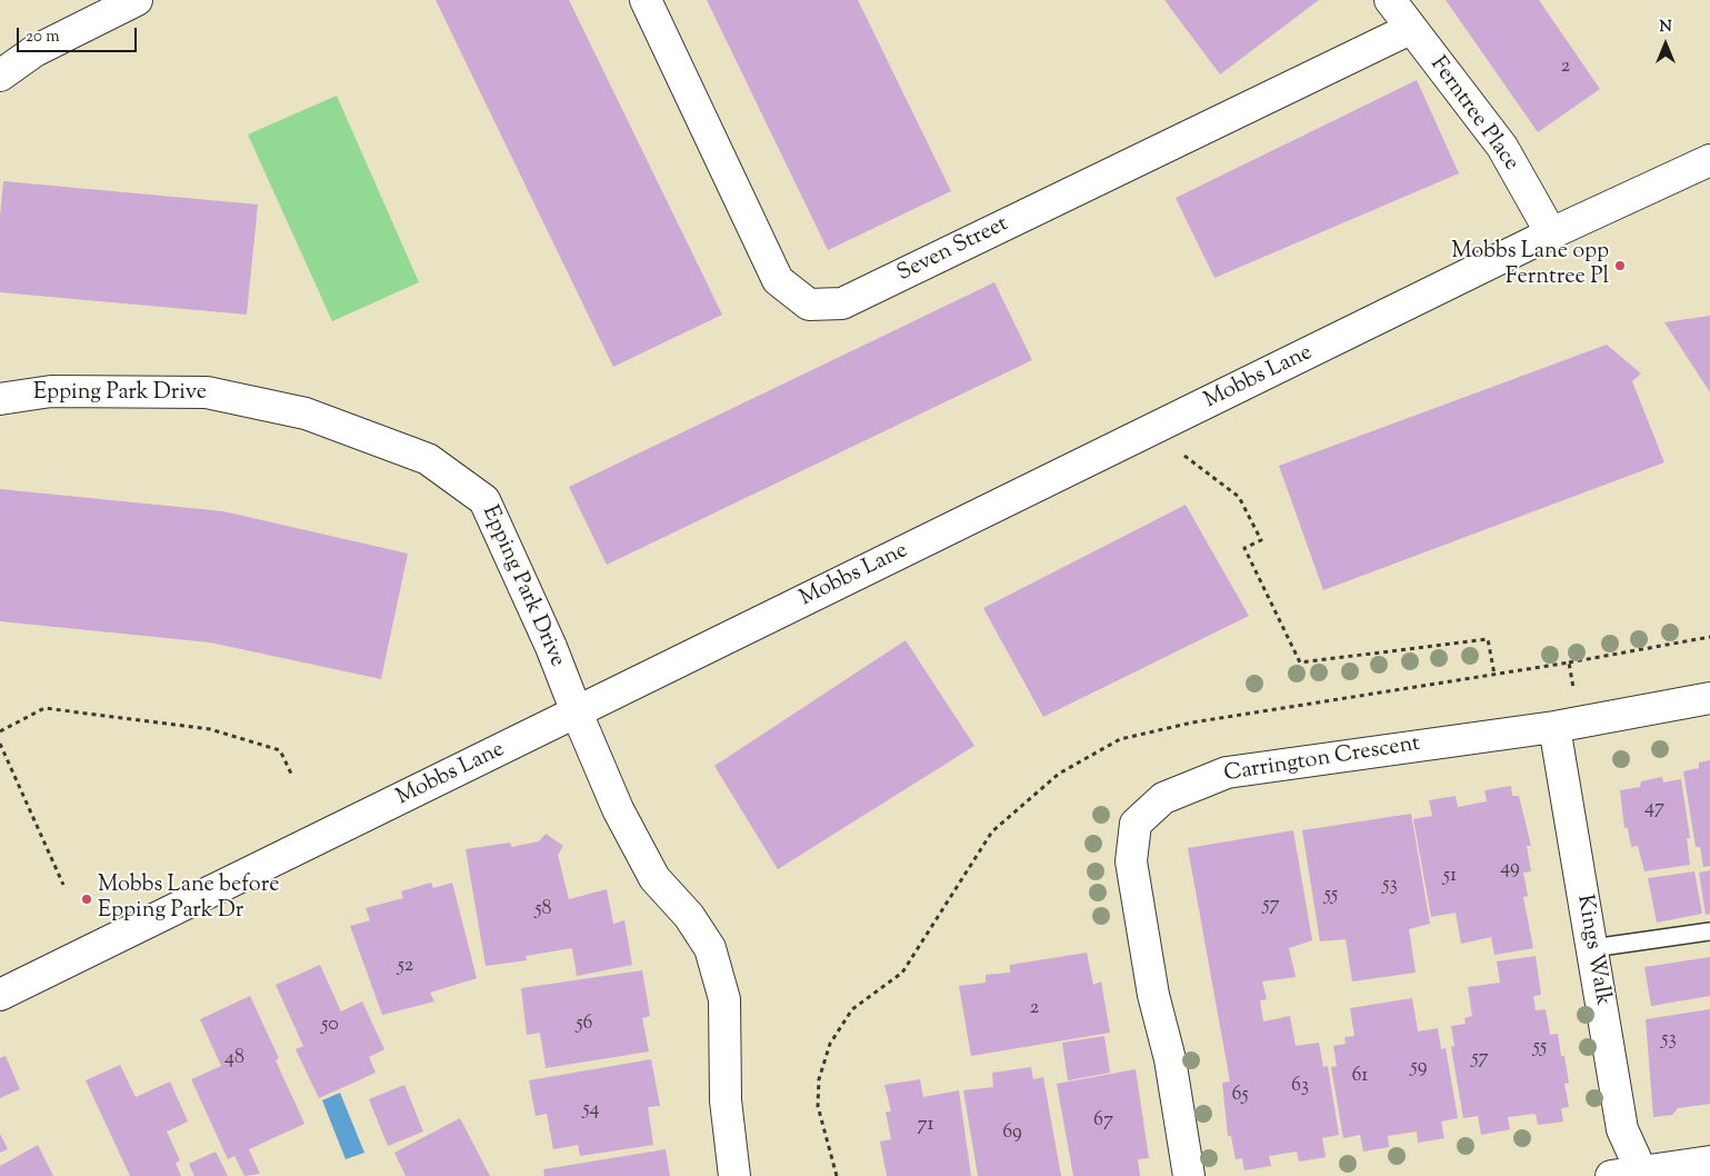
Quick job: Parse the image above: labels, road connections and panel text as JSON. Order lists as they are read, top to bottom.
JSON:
{
  "streets": {
    "street": [
      "Ferntree Place",
      "Seven Street",
      "Mobbs Lane",
      "Epping Park Drive",
      "Carrington Crescent",
      "Kings Walk"
    ]
  },
  "crossings": [
    ["Ferntree Place", "Seven Street"],
    ["Ferntree Place", "Mobbs Lane"],
    ["Mobbs Lane", "Epping Park Drive"],
    ["Carrington Crescent", "Kings Walk"]
  ],
  "places": ["Mobbs Lane opp Ferntree Pl", "Mobbs Lane before Epping Park Dr"],
  "house_numbers": [
    "2",
    "47",
    "49",
    "51",
    "53",
    "55",
    "57",
    "58",
    "52",
    "2",
    "56",
    "50",
    "53",
    "55",
    "48",
    "57",
    "59",
    "61",
    "63",
    "65",
    "54",
    "67",
    "71",
    "69"
  ],
  "scale_bar": "20 m",
  "north": "top"
}
